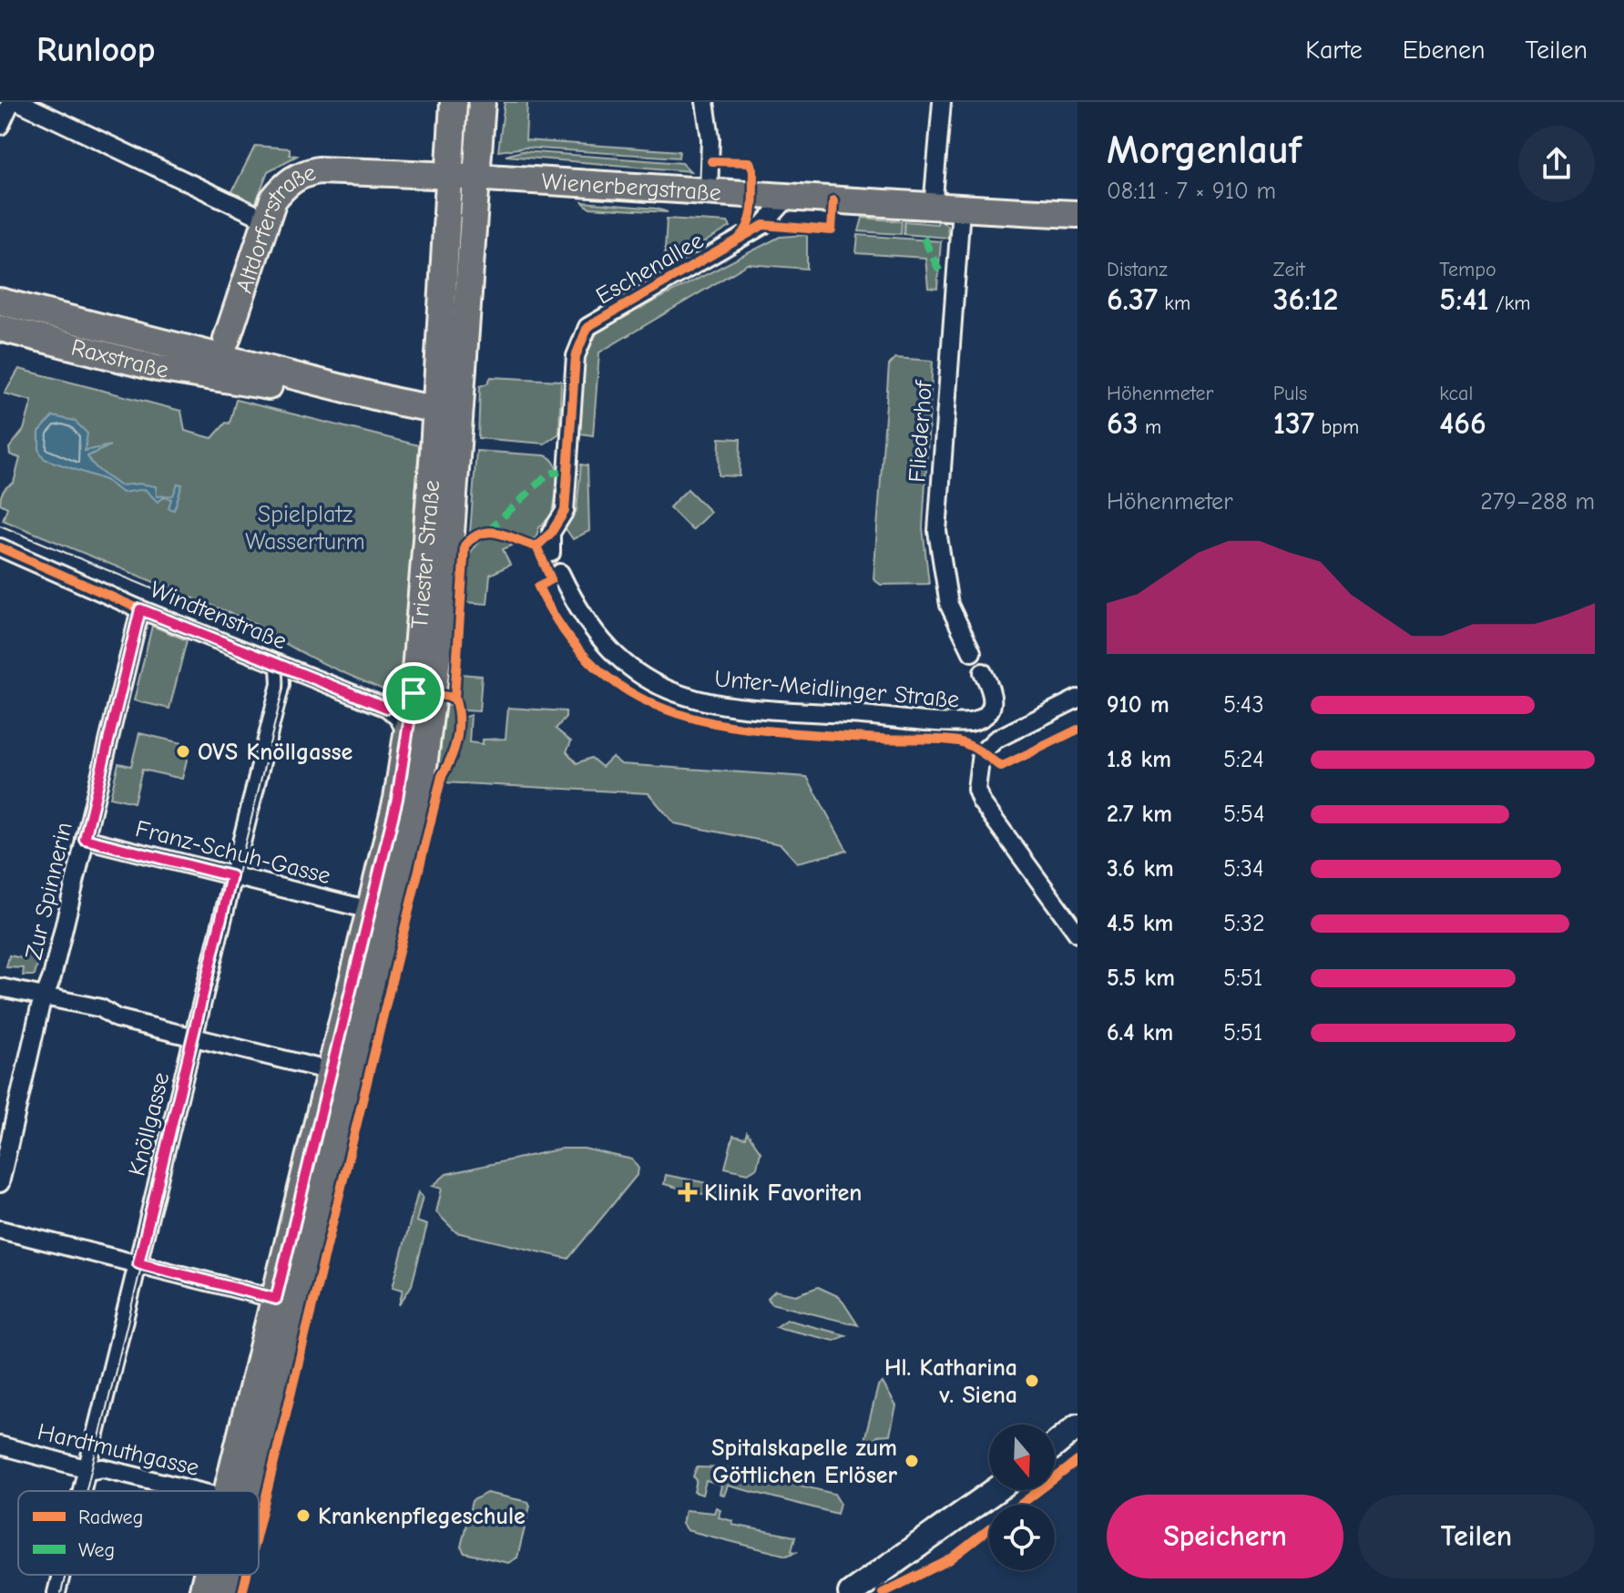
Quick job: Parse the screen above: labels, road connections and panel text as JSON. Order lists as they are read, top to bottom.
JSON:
{
  "streets": {
    "main road": [
      "Wienerbergstraße",
      "Altdorferstraße",
      "Raxstraße",
      "Triester Straße"
    ],
    "street": [
      "Eschenallee",
      "Fliederhof",
      "Windtenstraße",
      "Unter-Meidlinger Straße",
      "Franz-Schuh-Gasse",
      "Zur Spinnerin",
      "Knöllgasse",
      "Hardtmuthgasse"
    ]
  },
  "crossings": [
    ["Wienerbergstraße", "Altdorferstraße"],
    ["Wienerbergstraße", "Eschenallee"],
    ["Wienerbergstraße", "Fliederhof"],
    ["Wienerbergstraße", "Triester Straße"],
    ["Altdorferstraße", "Raxstraße"],
    ["Altdorferstraße", "Triester Straße"],
    ["Raxstraße", "Triester Straße"],
    ["Triester Straße", "Windtenstraße"],
    ["Triester Straße", "Franz-Schuh-Gasse"],
    ["Windtenstraße", "Zur Spinnerin"],
    ["Windtenstraße", "Knöllgasse"],
    ["Franz-Schuh-Gasse", "Zur Spinnerin"],
    ["Franz-Schuh-Gasse", "Knöllgasse"],
    ["Knöllgasse", "Hardtmuthgasse"]
  ],
  "parks": ["Spielplatz Wasserturm"],
  "places": {
    "other": [
      "OVS Knöllgasse",
      "Hl. Katharina v. Siena",
      "Spitalskapelle zum Göttlichen Erlöser",
      "Krankenpflegeschule"
    ],
    "health": ["Klinik Favoriten"]
  },
  "legend": ["Radweg", "Weg"],
  "north": "bottom",
  "page": {
    "header": "Runloop",
    "nav": ["Karte", "Ebenen", "Teilen"],
    "heading": ["Morgenlauf", "08:11 · 7 × 910 m"],
    "stats": [
      ["Distanz", "6.37 km"],
      ["Zeit", "36:12"],
      ["Tempo", "5:41 /km"],
      ["Höhenmeter", "63 m"],
      ["Puls", "137 bpm"],
      ["kcal", "466"]
    ],
    "chart": ["Höhenmeter", "279–288 m"],
    "list": [
      {
        "name": "910 m",
        "note": "5:43"
      },
      {
        "name": "1.8 km",
        "note": "5:24"
      },
      {
        "name": "2.7 km",
        "note": "5:54"
      },
      {
        "name": "3.6 km",
        "note": "5:34"
      },
      {
        "name": "4.5 km",
        "note": "5:32"
      },
      {
        "name": "5.5 km",
        "note": "5:51"
      },
      {
        "name": "6.4 km",
        "note": "5:51"
      }
    ],
    "buttons": ["Speichern", "Teilen"]
  }
}
